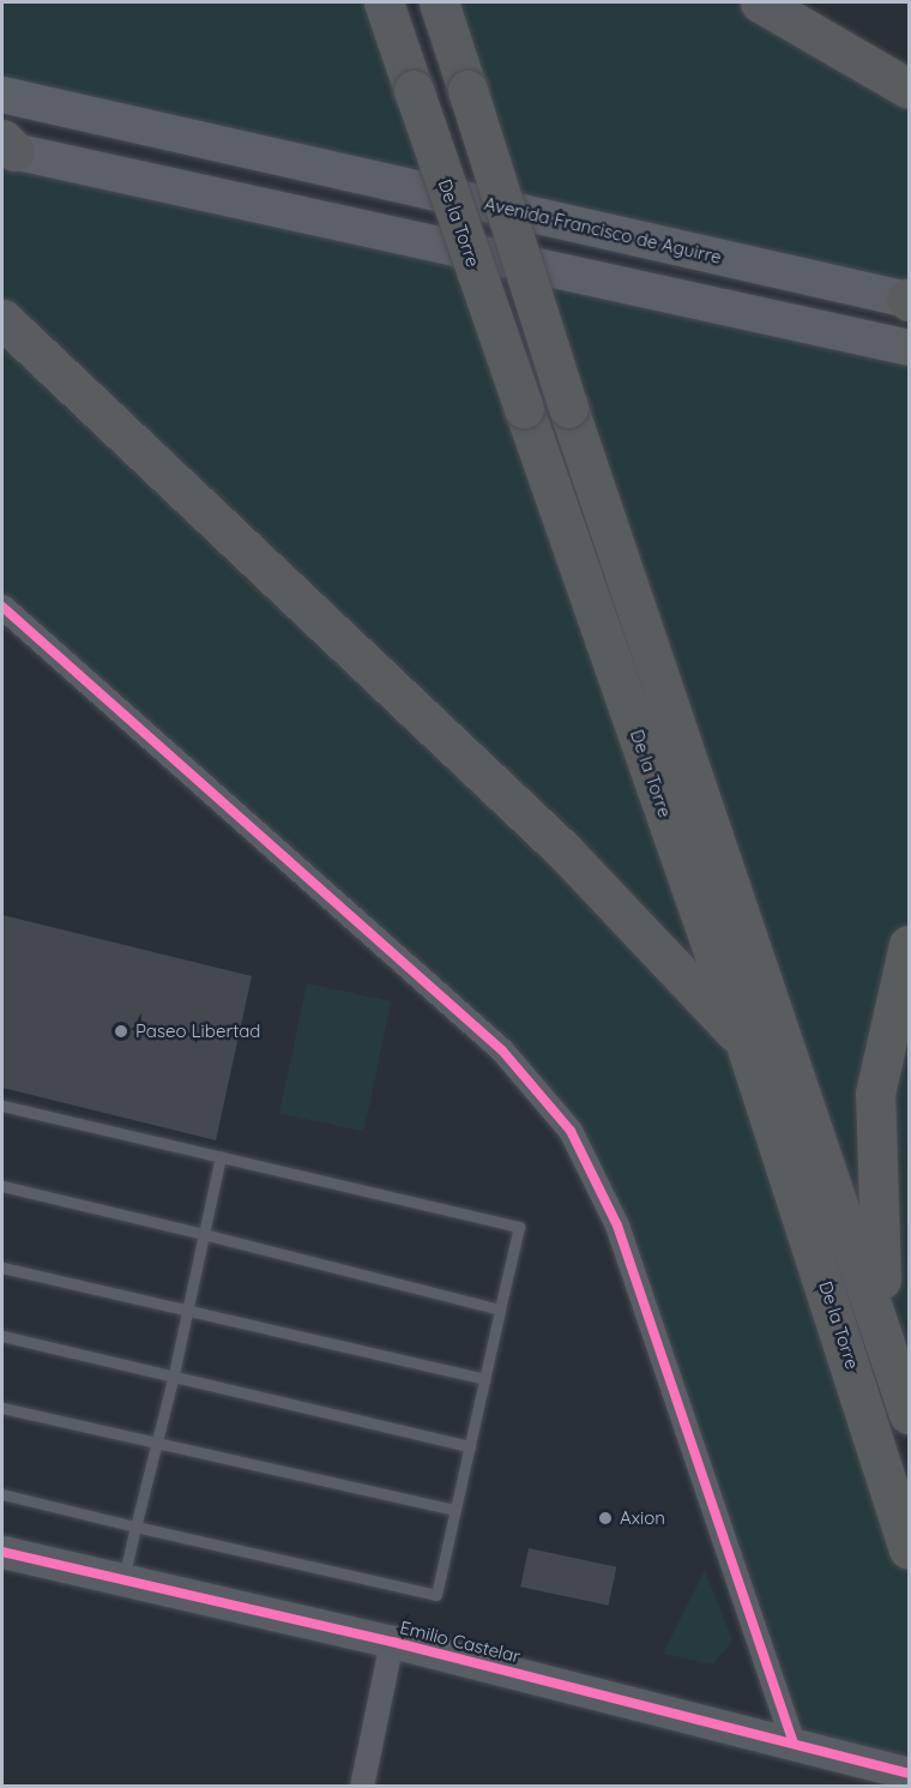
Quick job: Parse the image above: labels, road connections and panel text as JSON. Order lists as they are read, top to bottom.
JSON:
{
  "streets": {
    "highway": ["De la Torre"],
    "main road": ["Avenida Francisco de Aguirre"],
    "street": ["Emilio Castelar"]
  },
  "places": ["Paseo Libertad", "Axion"]
}
